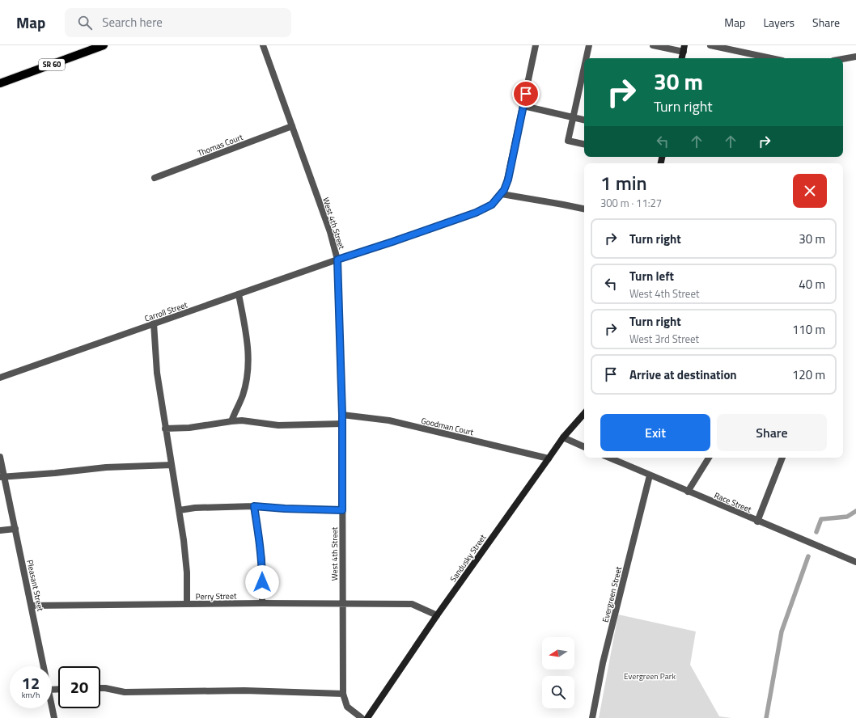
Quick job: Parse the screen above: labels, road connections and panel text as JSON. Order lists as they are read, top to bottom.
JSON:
{
  "streets": {
    "main road": ["SR 60", "Sandusky Street"],
    "street": [
      "Thomas Court",
      "West 4th Street",
      "Carroll Street",
      "Goodman Court",
      "Race Street",
      "Pleasant Street",
      "Evergreen Street",
      "Perry Street"
    ]
  },
  "crossings": [
    ["Thomas Court", "West 4th Street"],
    ["West 4th Street", "Carroll Street"],
    ["West 4th Street", "Goodman Court"],
    ["West 4th Street", "Perry Street"],
    ["Goodman Court", "Sandusky Street"],
    ["Race Street", "Evergreen Street"],
    ["Sandusky Street", "Perry Street"],
    ["Pleasant Street", "Perry Street"]
  ],
  "parks": ["Evergreen Park"],
  "north": "left",
  "page": {
    "header": "Map",
    "search": "Search here",
    "nav": ["Map", "Layers", "Share"],
    "turn": ["30 m", "Turn right"],
    "heading": ["1 min", "300 m · 11:27"],
    "list": [
      {
        "name": "Turn right",
        "value": "30 m"
      },
      {
        "name": "Turn left",
        "note": "West 4th Street",
        "value": "40 m"
      },
      {
        "name": "Turn right",
        "note": "West 3rd Street",
        "value": "110 m"
      },
      {
        "name": "Arrive at destination",
        "value": "120 m"
      }
    ],
    "buttons": ["Exit", "Share"],
    "speed": "12 km/h",
    "limit": "20"
  }
}
